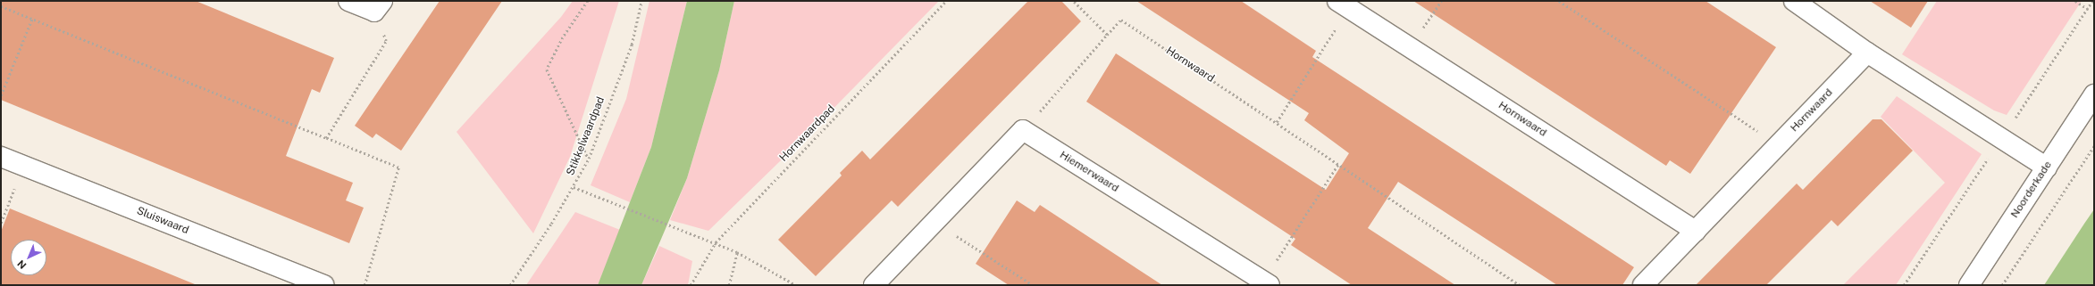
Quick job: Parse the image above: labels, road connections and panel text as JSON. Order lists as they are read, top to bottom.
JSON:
{
  "streets": {
    "street": [
      "Hornwaard",
      "Hiemerwaard",
      "Noorderkade",
      "Sluiswaard"
    ],
    "path": ["Hornwaardpad", "Stikkelwaardpad"]
  },
  "north": "bottom left"
}
